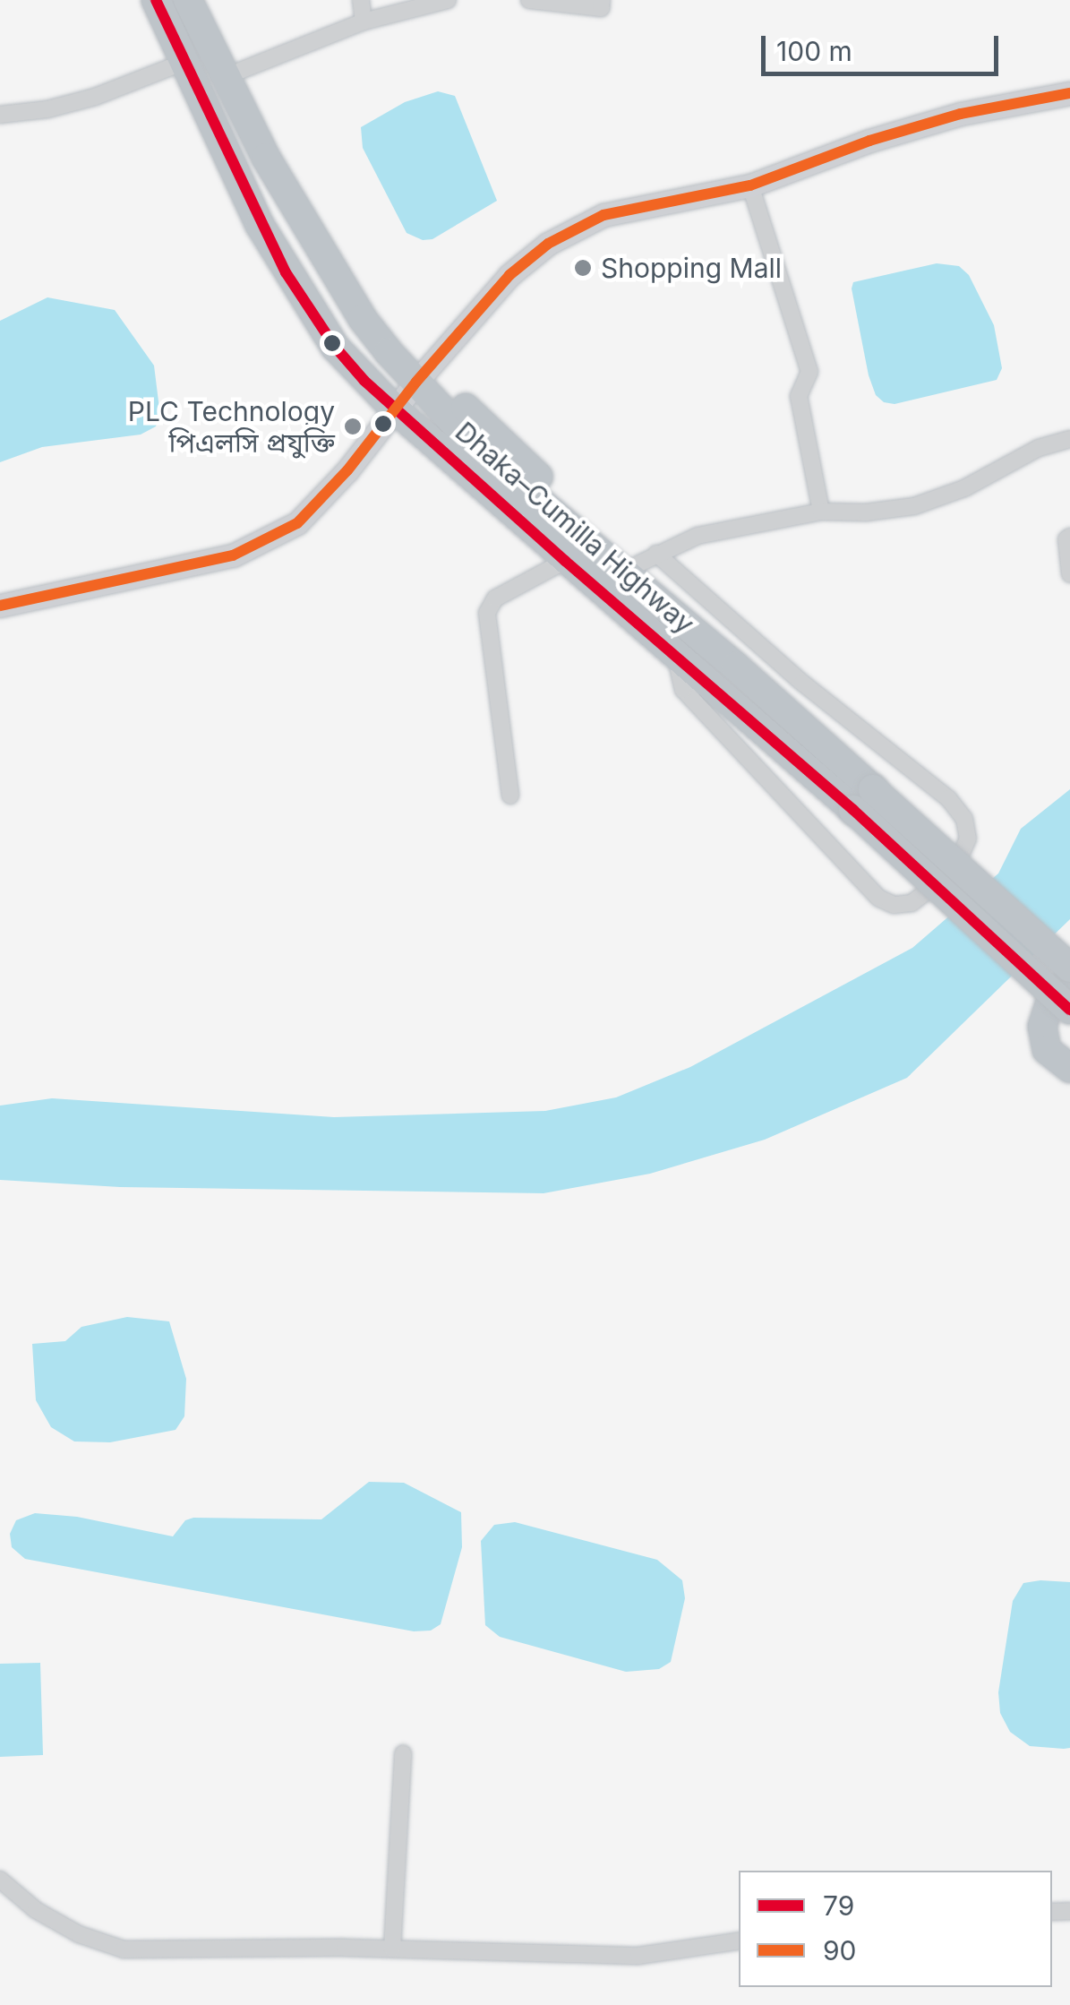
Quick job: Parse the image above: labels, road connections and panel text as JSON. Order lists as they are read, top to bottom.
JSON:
{
  "streets": {
    "highway": ["Dhaka–Cumilla Highway"]
  },
  "places": ["Shopping Mall", "PLC Technology পিএলসি প্রযুক্তি"],
  "lines": ["transit line 79", "transit line 90"],
  "legend": ["79", "90"],
  "scale_bar": "100 m"
}
